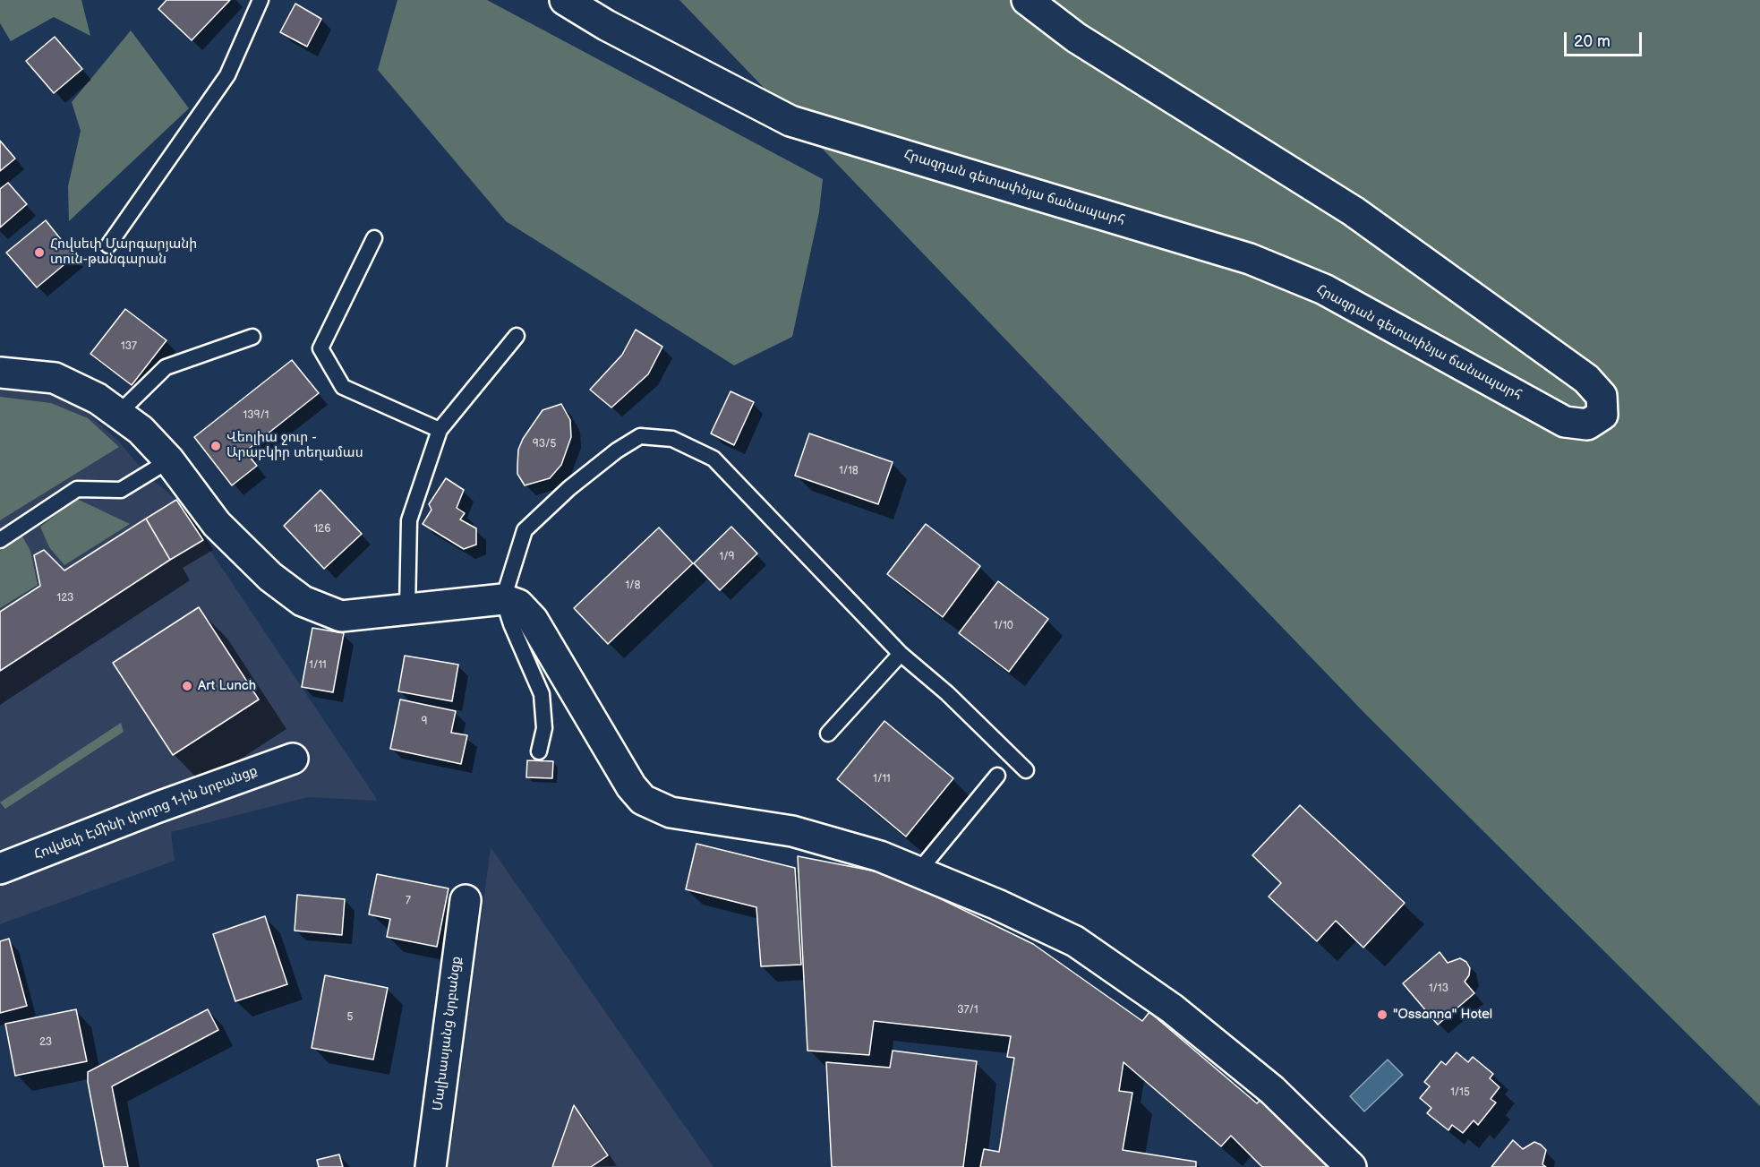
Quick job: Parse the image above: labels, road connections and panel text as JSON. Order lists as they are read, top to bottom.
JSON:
{
  "streets": {
    "street": ["Հրազդան գետափնյա ճանապարհ", "Հովսեփ Էմինի փողոց 1-ին նրբանցք", "Մալխասյանց նրբանցք"]
  },
  "places": [
    "Հովսեփ Մարգարյանի տուն-թանգարան",
    "Վեոլիա ջուր - Արաբկիր տեղամաս",
    "Art Lunch",
    "\"Ossanna\" Hotel"
  ],
  "house_numbers": [
    "137",
    "139/1",
    "93/5",
    "1/18",
    "126",
    "1/9",
    "1/8",
    "123",
    "1/10",
    "1/11",
    "9",
    "1/11",
    "7",
    "1/13",
    "37/1",
    "5",
    "23",
    "1/15"
  ],
  "scale_bar": "20 m"
}
